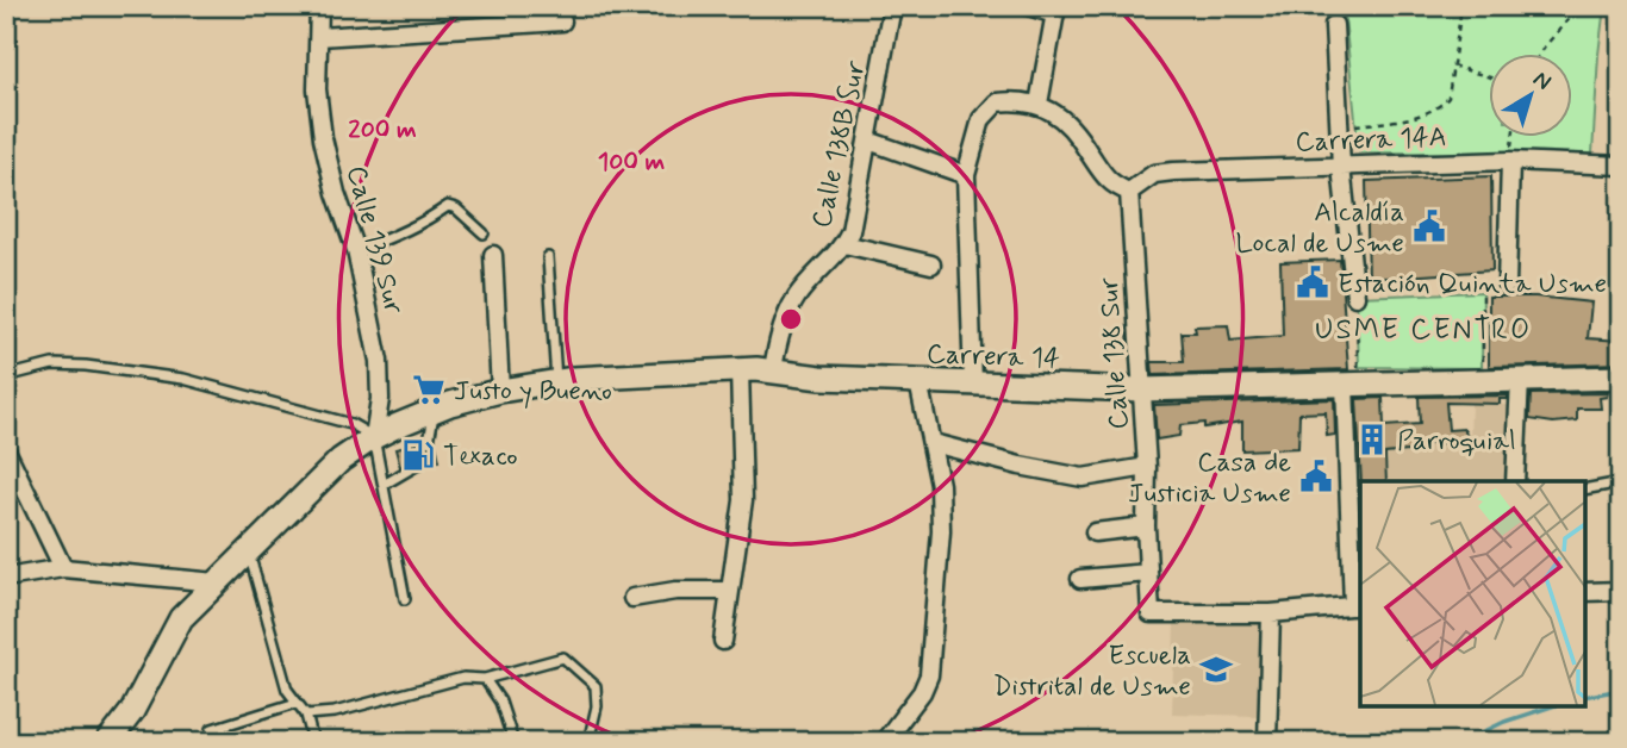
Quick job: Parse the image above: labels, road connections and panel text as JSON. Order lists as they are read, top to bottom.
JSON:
{
  "streets": {
    "street": [
      "Carrera 14A",
      "Calle 138B Sur",
      "Calle 139 Sur",
      "Calle 138 Sur",
      "Carrera 14"
    ]
  },
  "crossings": [
    ["Carrera 14A", "Calle 138 Sur"],
    ["Calle 138B Sur", "Carrera 14"],
    ["Calle 139 Sur", "Carrera 14"],
    ["Calle 138 Sur", "Carrera 14"]
  ],
  "districts": ["USME CENTRO"],
  "places": {
    "public building": ["Alcaldía Local de Usme", "Estación Quinta Usme", "Casa de Justicia Usme"],
    "supermarket": ["Justo y Bueno"],
    "building": ["Parroquial"],
    "fuel station": ["Texaco"],
    "school or university": ["Escuela Distrital de Usme"]
  },
  "north": "top right",
  "rings": ["200 m", "100 m"]
}
